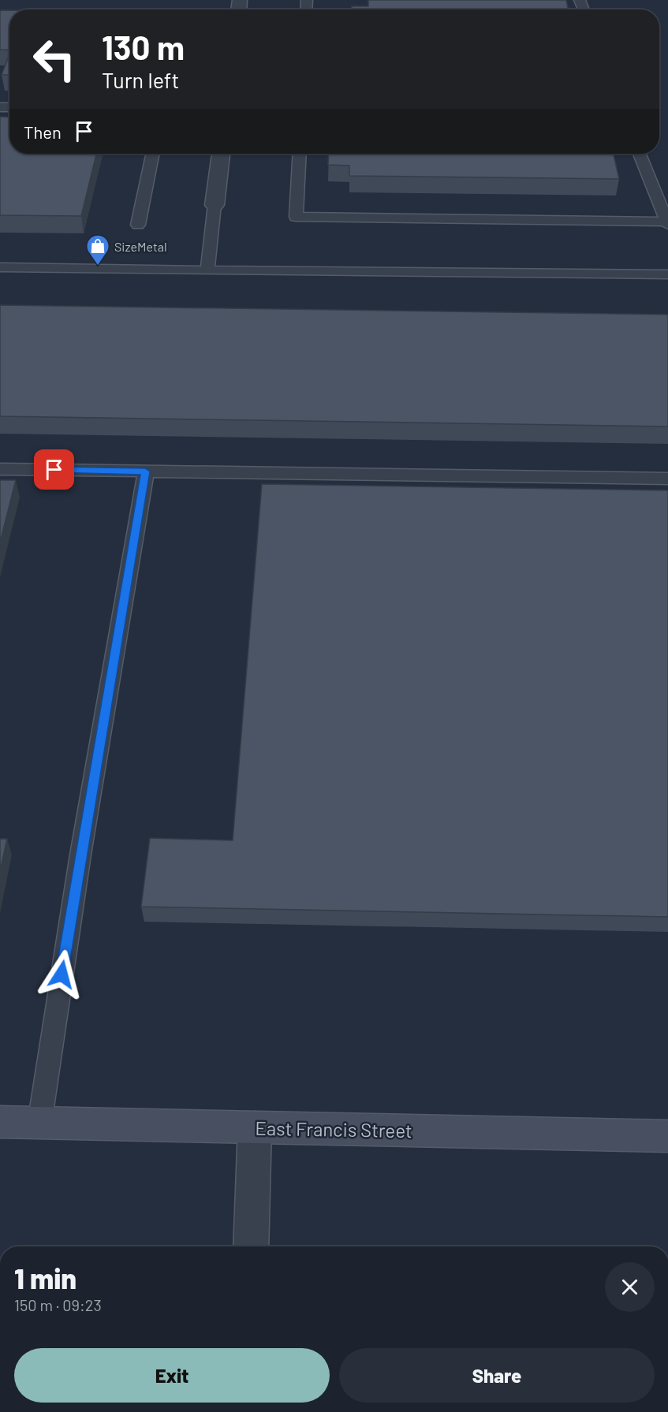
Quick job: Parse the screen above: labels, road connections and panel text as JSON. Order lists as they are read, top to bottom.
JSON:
{
  "streets": {
    "street": ["East Francis Street"]
  },
  "places": {
    "shop": ["SizeMetal"]
  },
  "page": {
    "turn": ["130 m", "Turn left"],
    "then": "Then",
    "heading": ["1 min", "150 m · 09:23"],
    "buttons": ["Exit", "Share"]
  }
}
